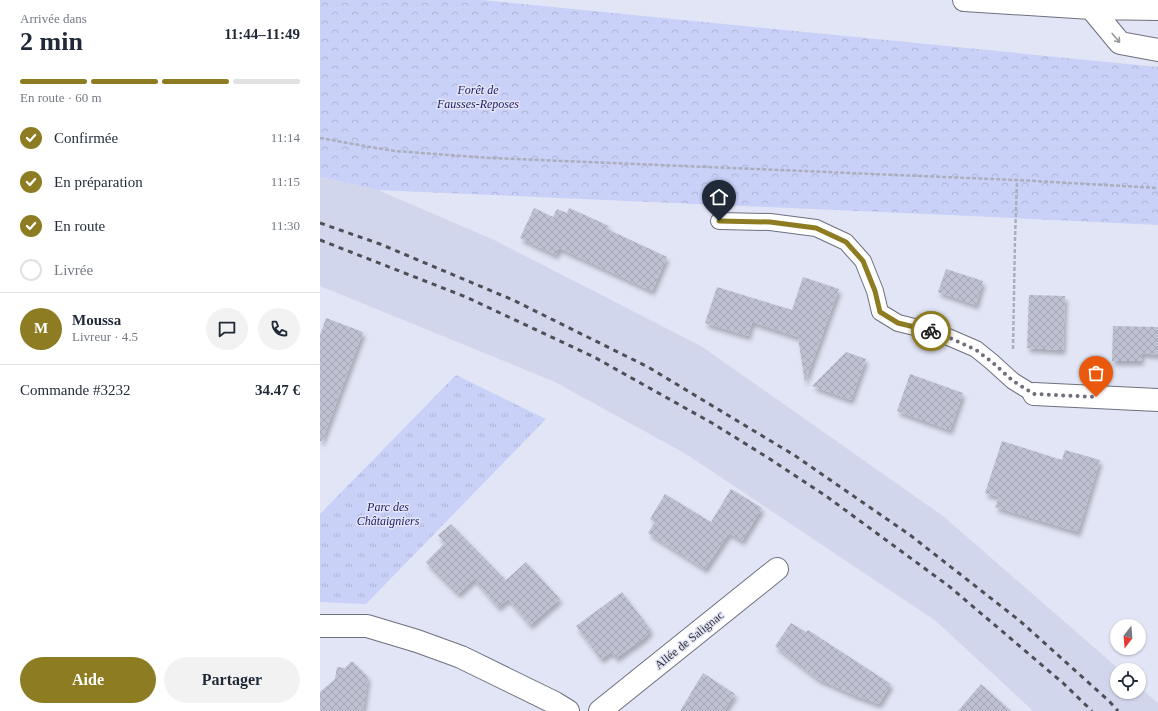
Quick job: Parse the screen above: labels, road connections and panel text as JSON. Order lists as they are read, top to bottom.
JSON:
{
  "streets": {
    "main road": ["Allée de Salignac"]
  },
  "parks": ["Forêt de Fausses-Reposes", "Parc des Châtaigniers"],
  "north": "bottom",
  "page": {
    "heading": ["2 min", "Arrivée dans", "11:44–11:49"],
    "panel": [
      "Moussa",
      "Livreur · 4.5",
      "Commande #3232",
      "34.47 €"
    ],
    "bar": "En route · 60 m",
    "list": [
      ["Confirmée", "11:14"],
      ["En préparation", "11:15"],
      ["En route", "11:30"],
      "Livrée"
    ],
    "round": "M",
    "buttons": ["Aide", "Partager"]
  }
}
